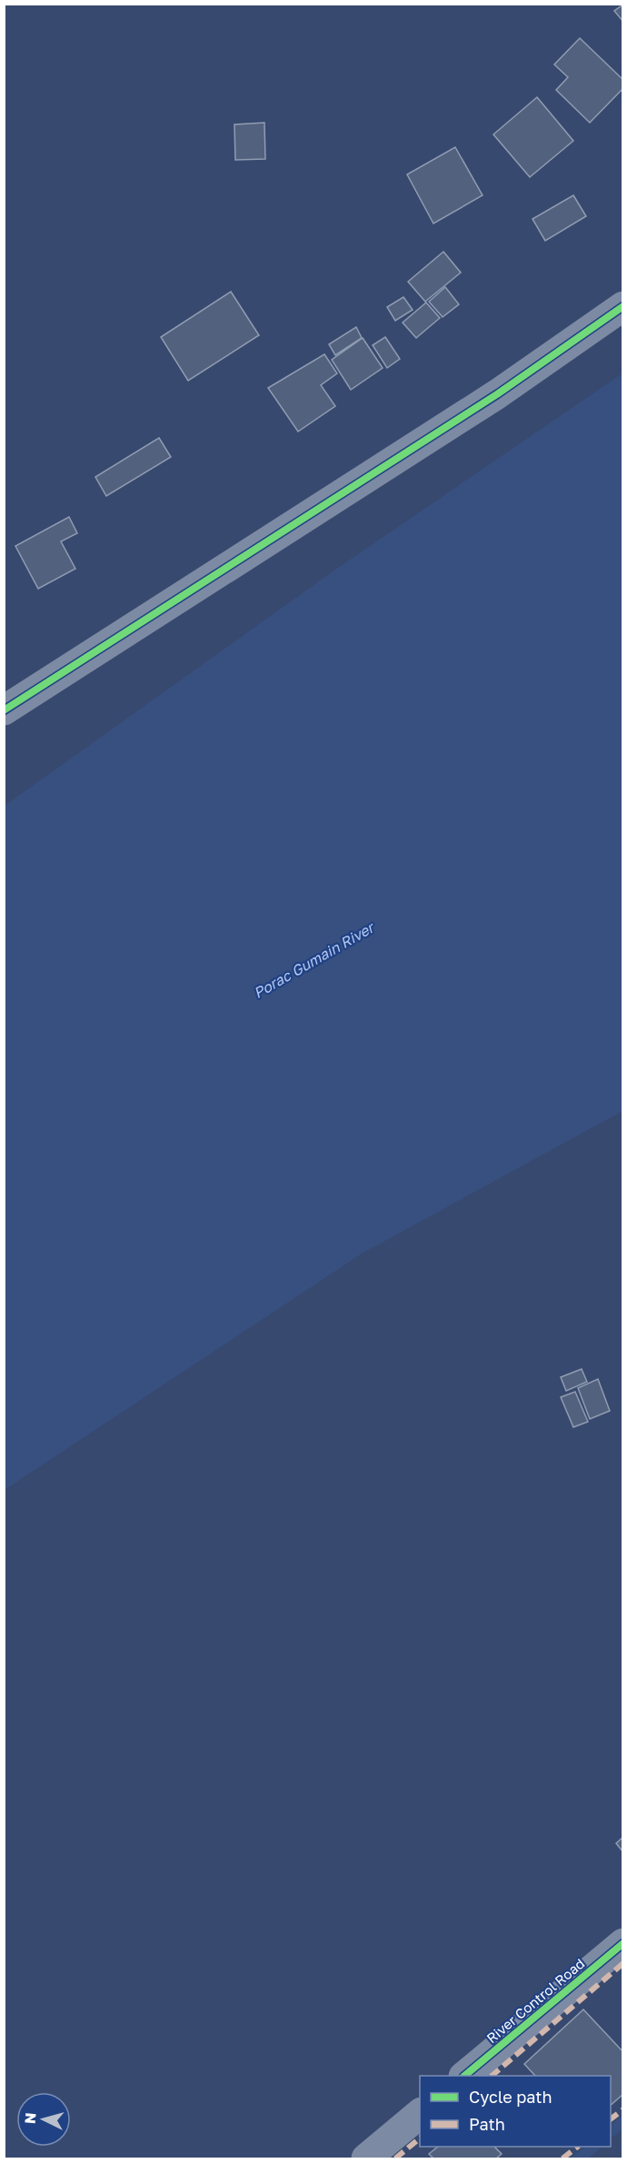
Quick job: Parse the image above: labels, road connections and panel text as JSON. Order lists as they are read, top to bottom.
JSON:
{
  "streets": {
    "street": ["River Control Road"]
  },
  "water": ["Porac Gumain River"],
  "legend": ["Cycle path", "Path"],
  "north": "left"
}
